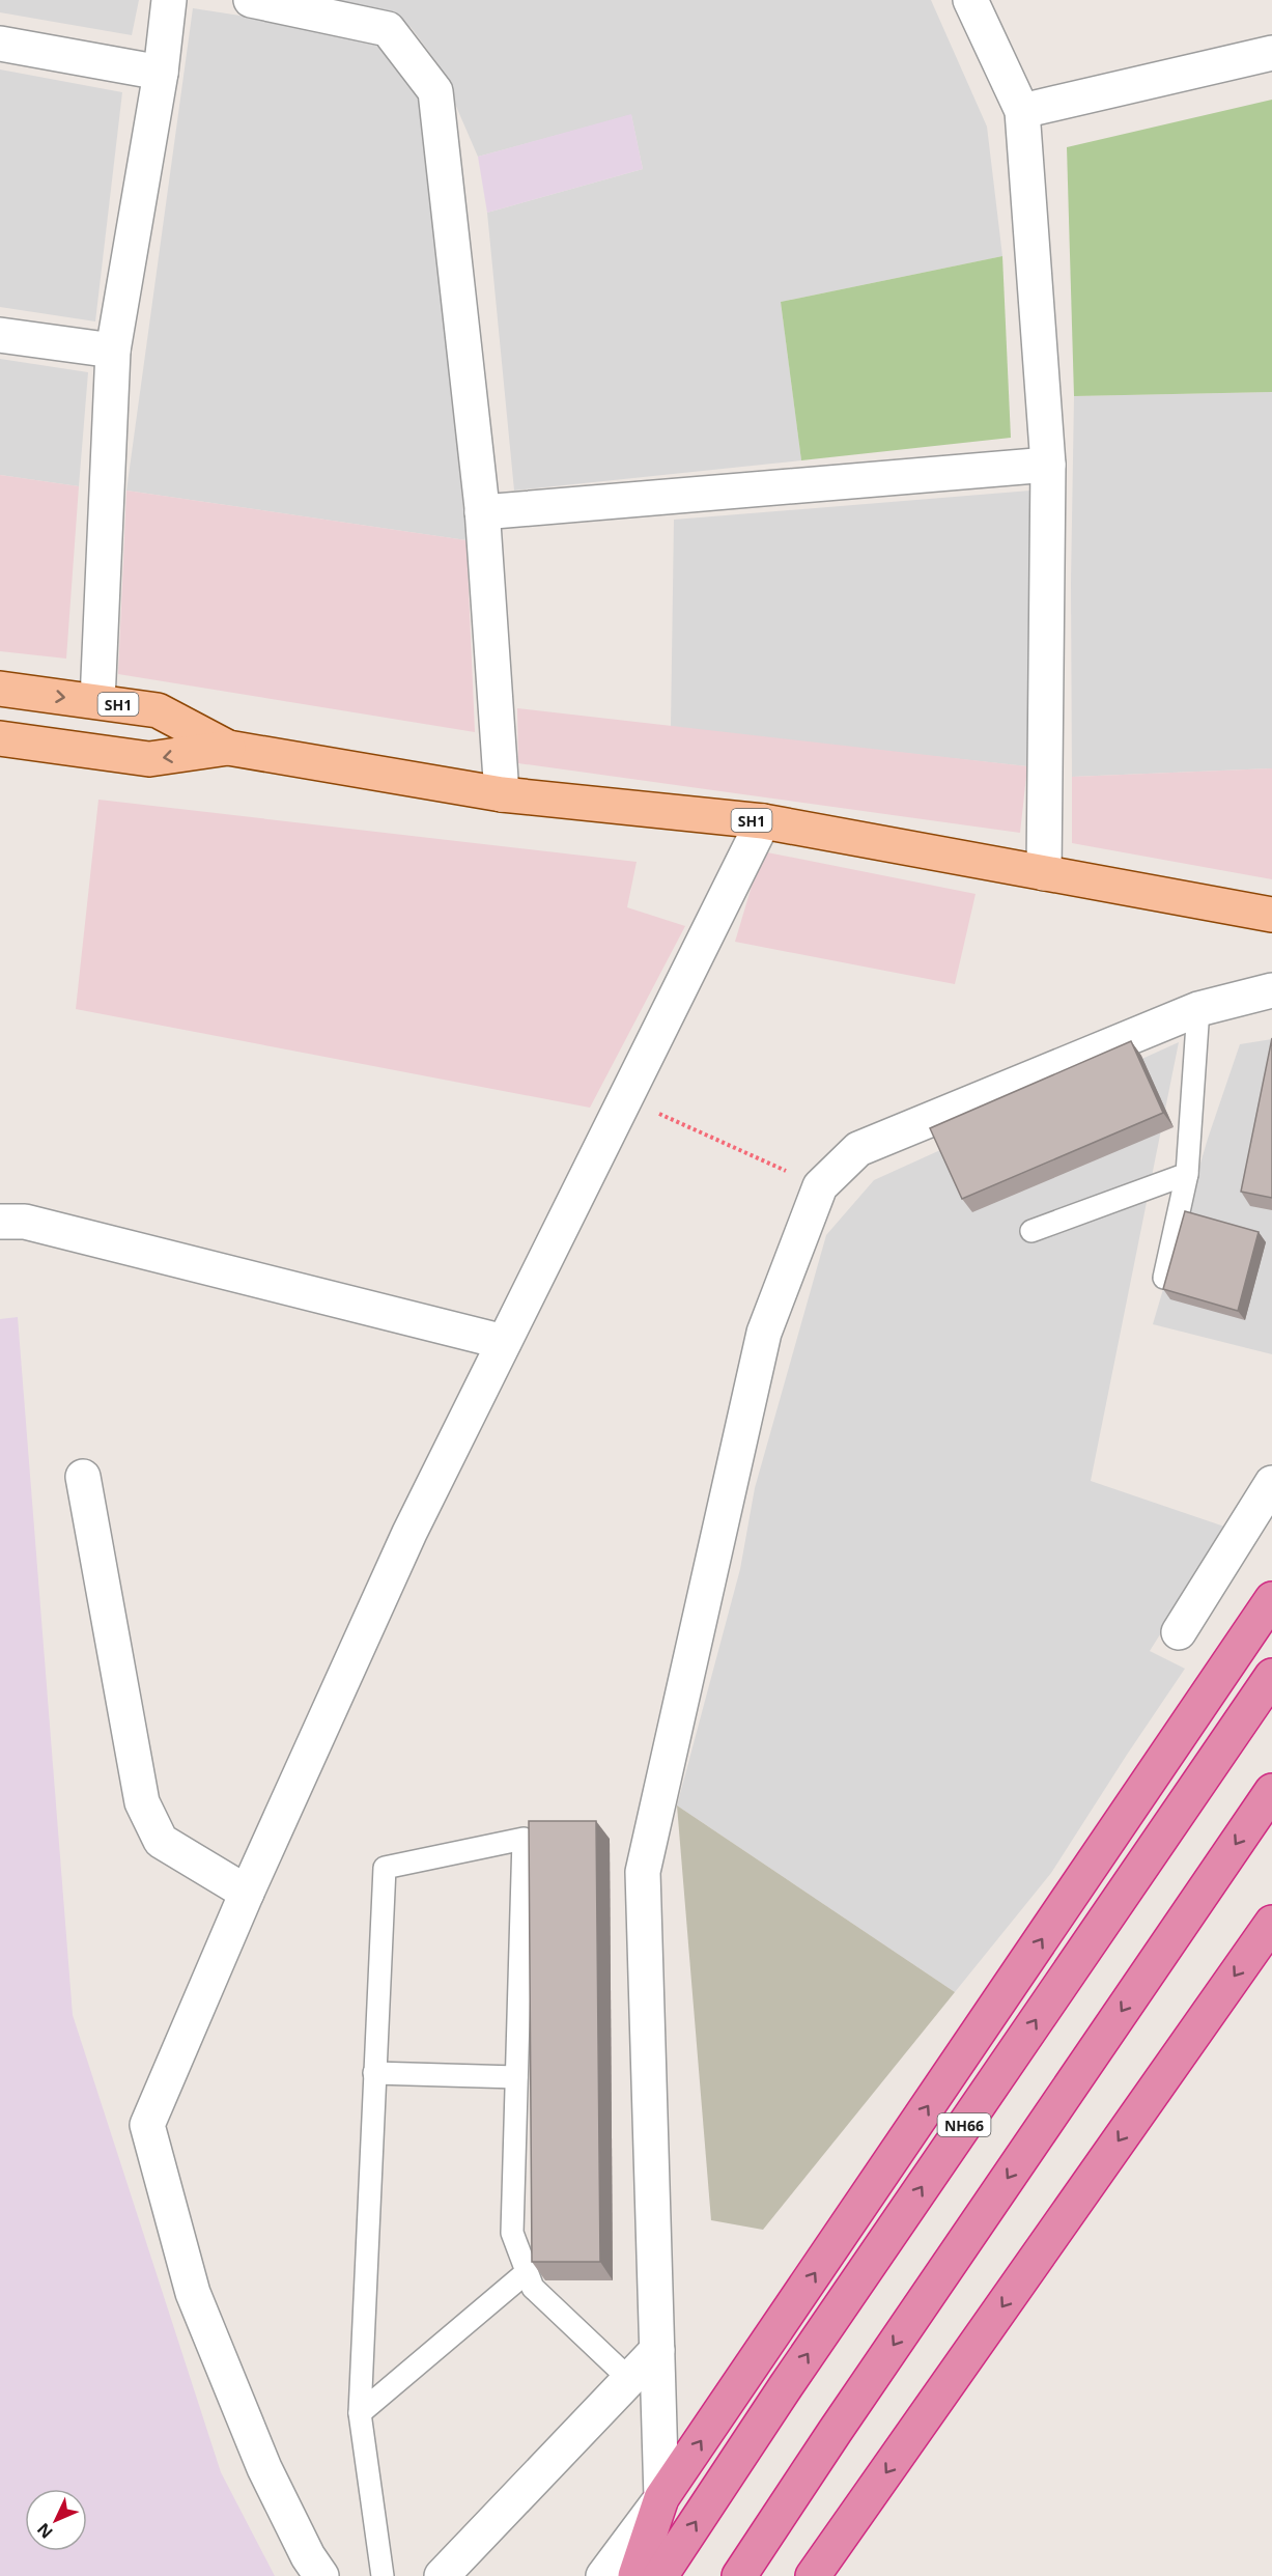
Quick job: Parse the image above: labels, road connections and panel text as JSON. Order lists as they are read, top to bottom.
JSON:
{
  "streets": {
    "highway": ["NH66"],
    "main road": ["SH1"]
  },
  "north": "bottom left"
}
